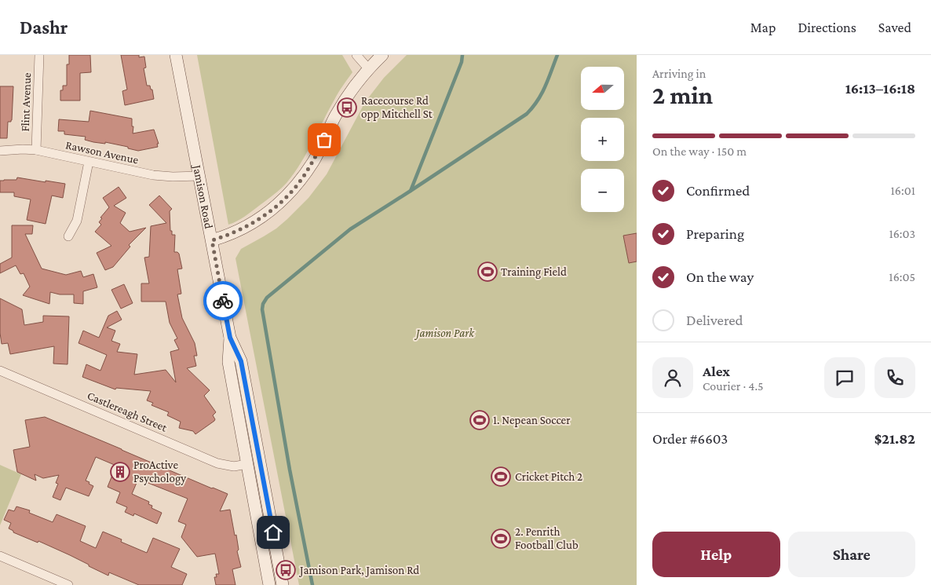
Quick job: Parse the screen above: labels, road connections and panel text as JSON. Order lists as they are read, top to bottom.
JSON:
{
  "streets": {
    "main road": ["Jamison Road"],
    "street": ["Flint Avenue", "Rawson Avenue", "Castlereagh Street"]
  },
  "crossings": [
    ["Flint Avenue", "Rawson Avenue"],
    ["Rawson Avenue", "Jamison Road"],
    ["Jamison Road", "Castlereagh Street"]
  ],
  "parks": ["Jamison Park"],
  "places": {
    "bus stop": ["Racecourse Rd opp Mitchell St", "Jamison Park, Jamison Rd"],
    "sports": [
      "Training Field",
      "1. Nepean Soccer",
      "Cricket Pitch 2",
      "2. Penrith Football Club"
    ],
    "building": ["ProActive Psychology"]
  },
  "north": "left",
  "page": {
    "header": "Dashr",
    "nav": ["Map", "Directions", "Saved"],
    "heading": ["2 min", "Arriving in", "16:13–16:18"],
    "panel": [
      "Alex",
      "Courier · 4.5",
      "Order #6603",
      "$21.82"
    ],
    "map_buttons": ["+", "−"],
    "bar": "On the way · 150 m",
    "list": [
      ["Confirmed", "16:01"],
      ["Preparing", "16:03"],
      ["On the way", "16:05"],
      "Delivered"
    ],
    "buttons": ["Help", "Share"]
  }
}
